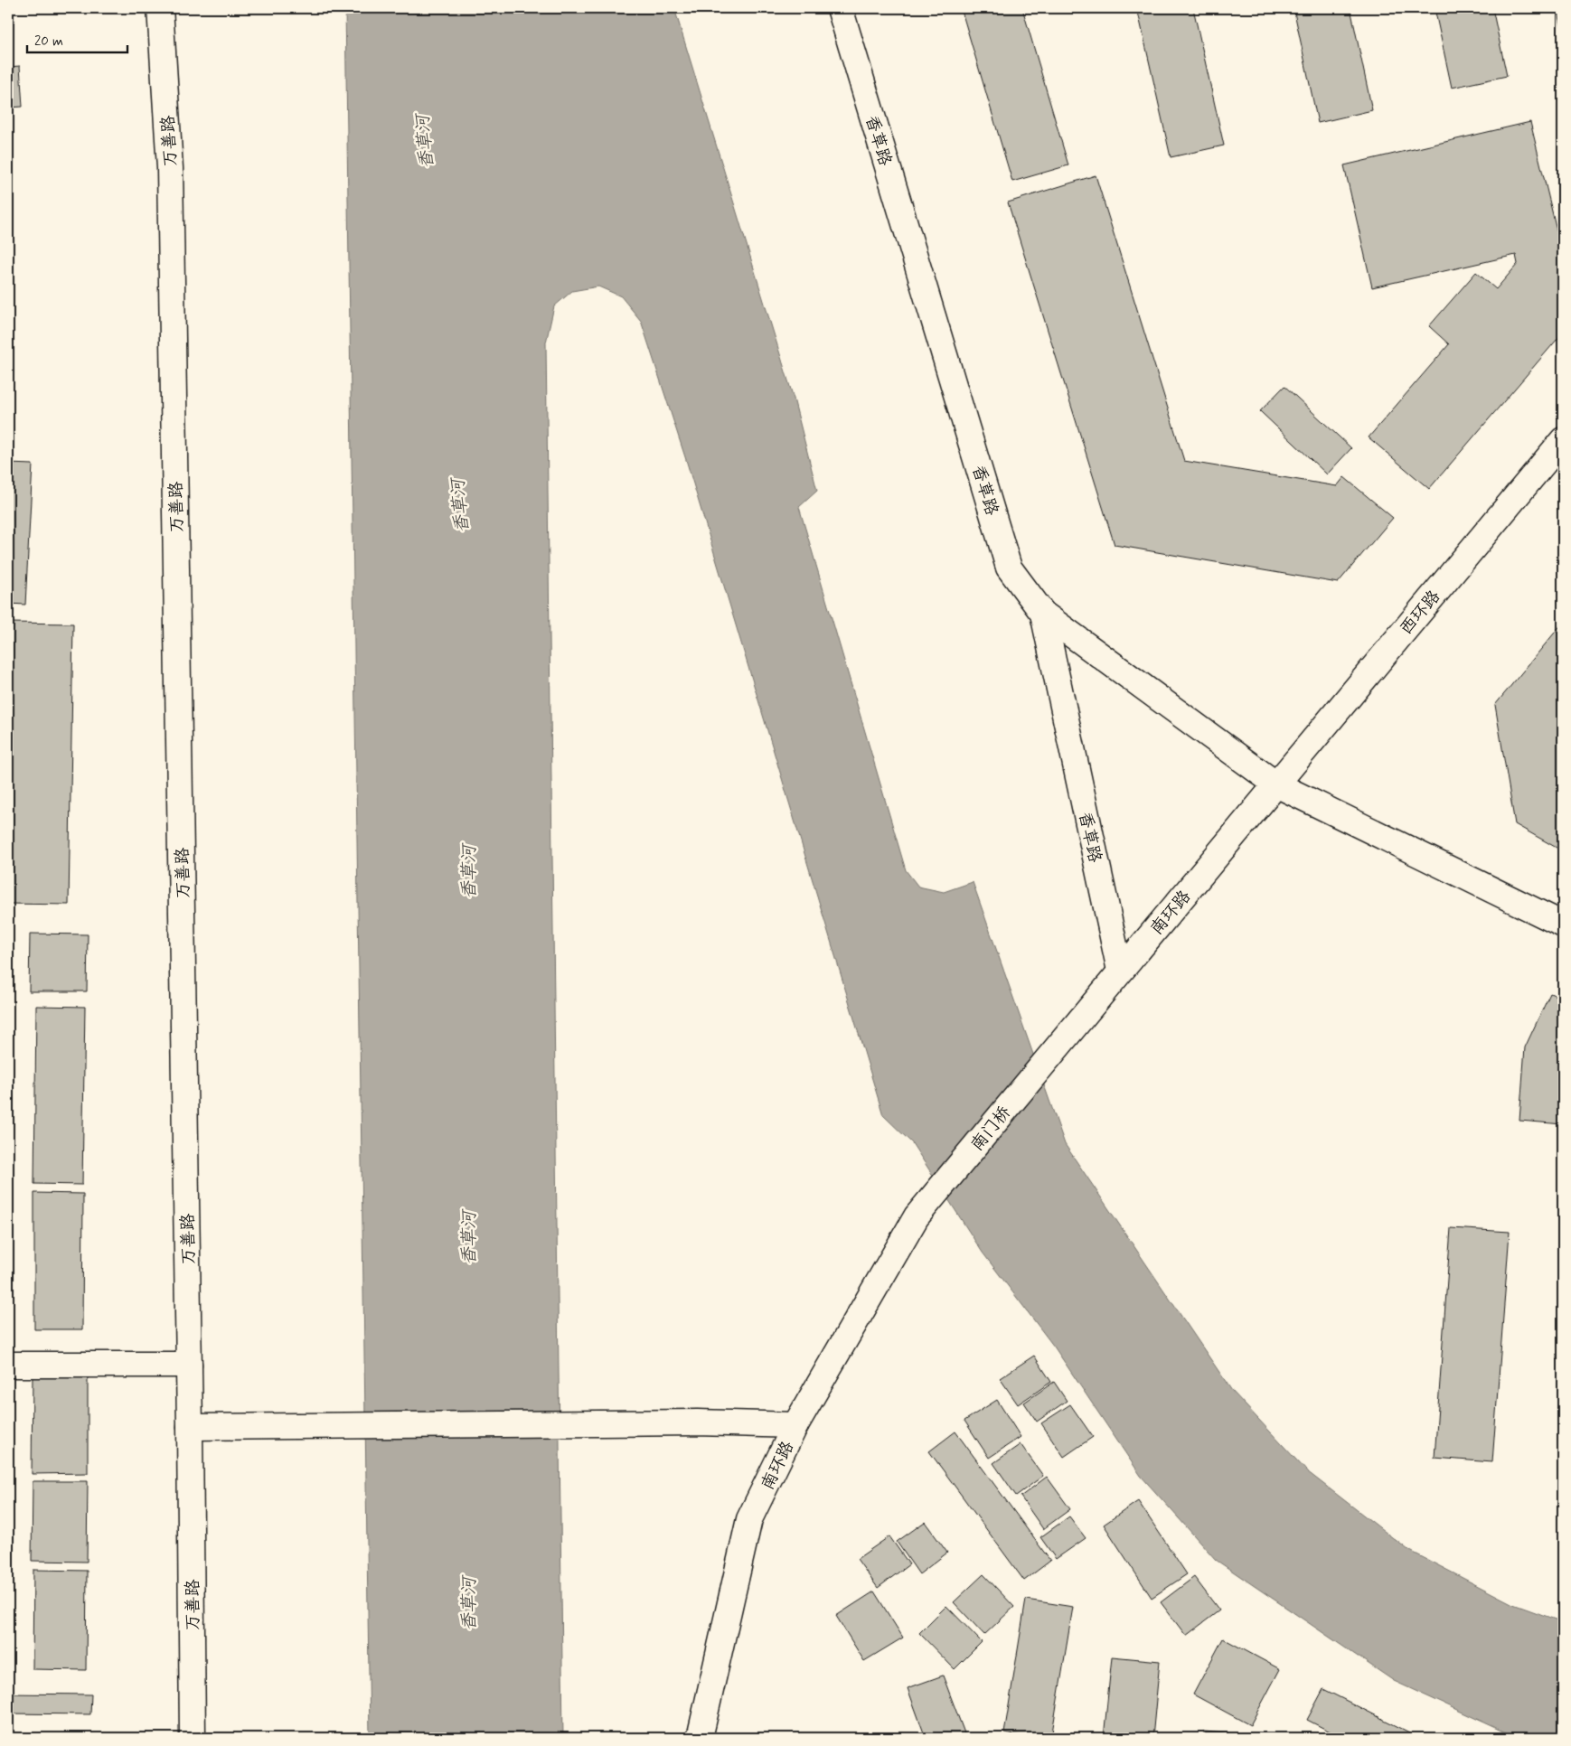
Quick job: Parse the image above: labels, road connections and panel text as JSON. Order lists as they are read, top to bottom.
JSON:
{
  "streets": {
    "street": [
      "香草路",
      "万善路",
      "西环路",
      "南环路",
      "南门桥"
    ]
  },
  "crossings": [
    ["香草路", "南环路"],
    ["西环路", "南环路"],
    ["南环路", "南门桥"]
  ],
  "water": ["香草河"],
  "scale_bar": "20 m"
}
